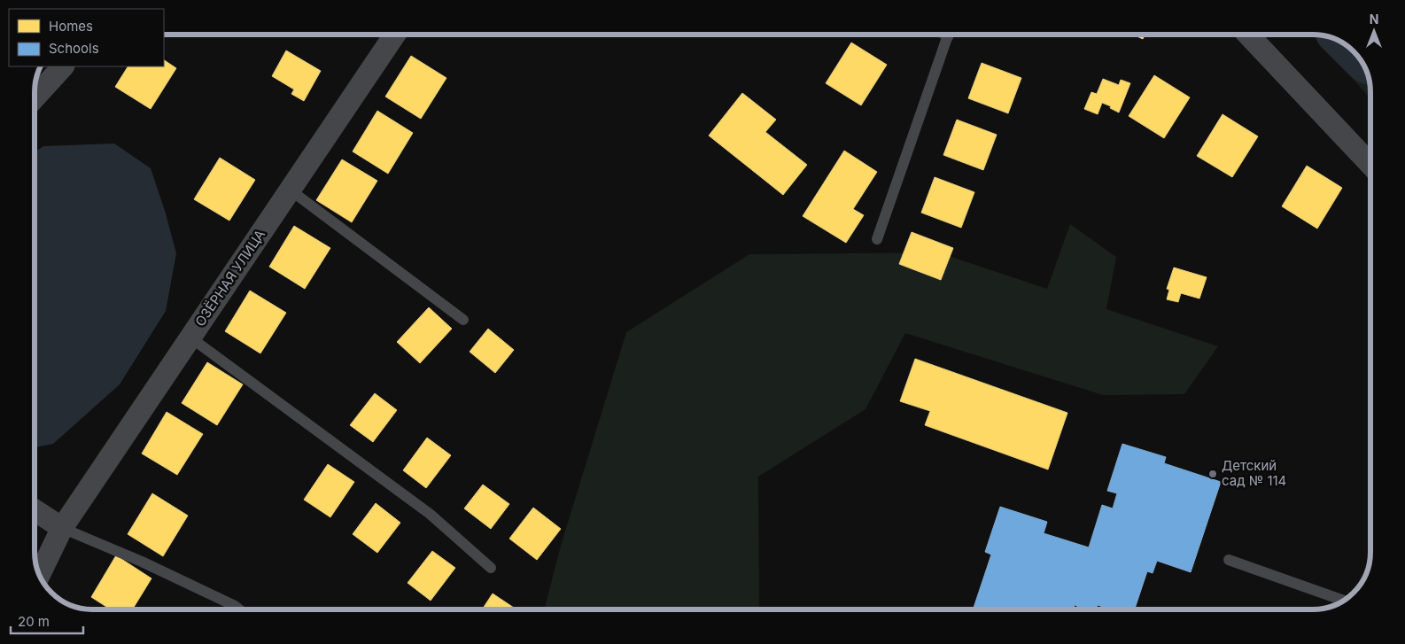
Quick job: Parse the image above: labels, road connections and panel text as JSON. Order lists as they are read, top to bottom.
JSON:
{
  "streets": {
    "street": ["ОЗЁРНАЯ УЛИЦА"]
  },
  "places": ["Детский сад № 114"],
  "legend": ["Homes", "Schools"],
  "scale_bar": "20 m",
  "north": "top"
}
